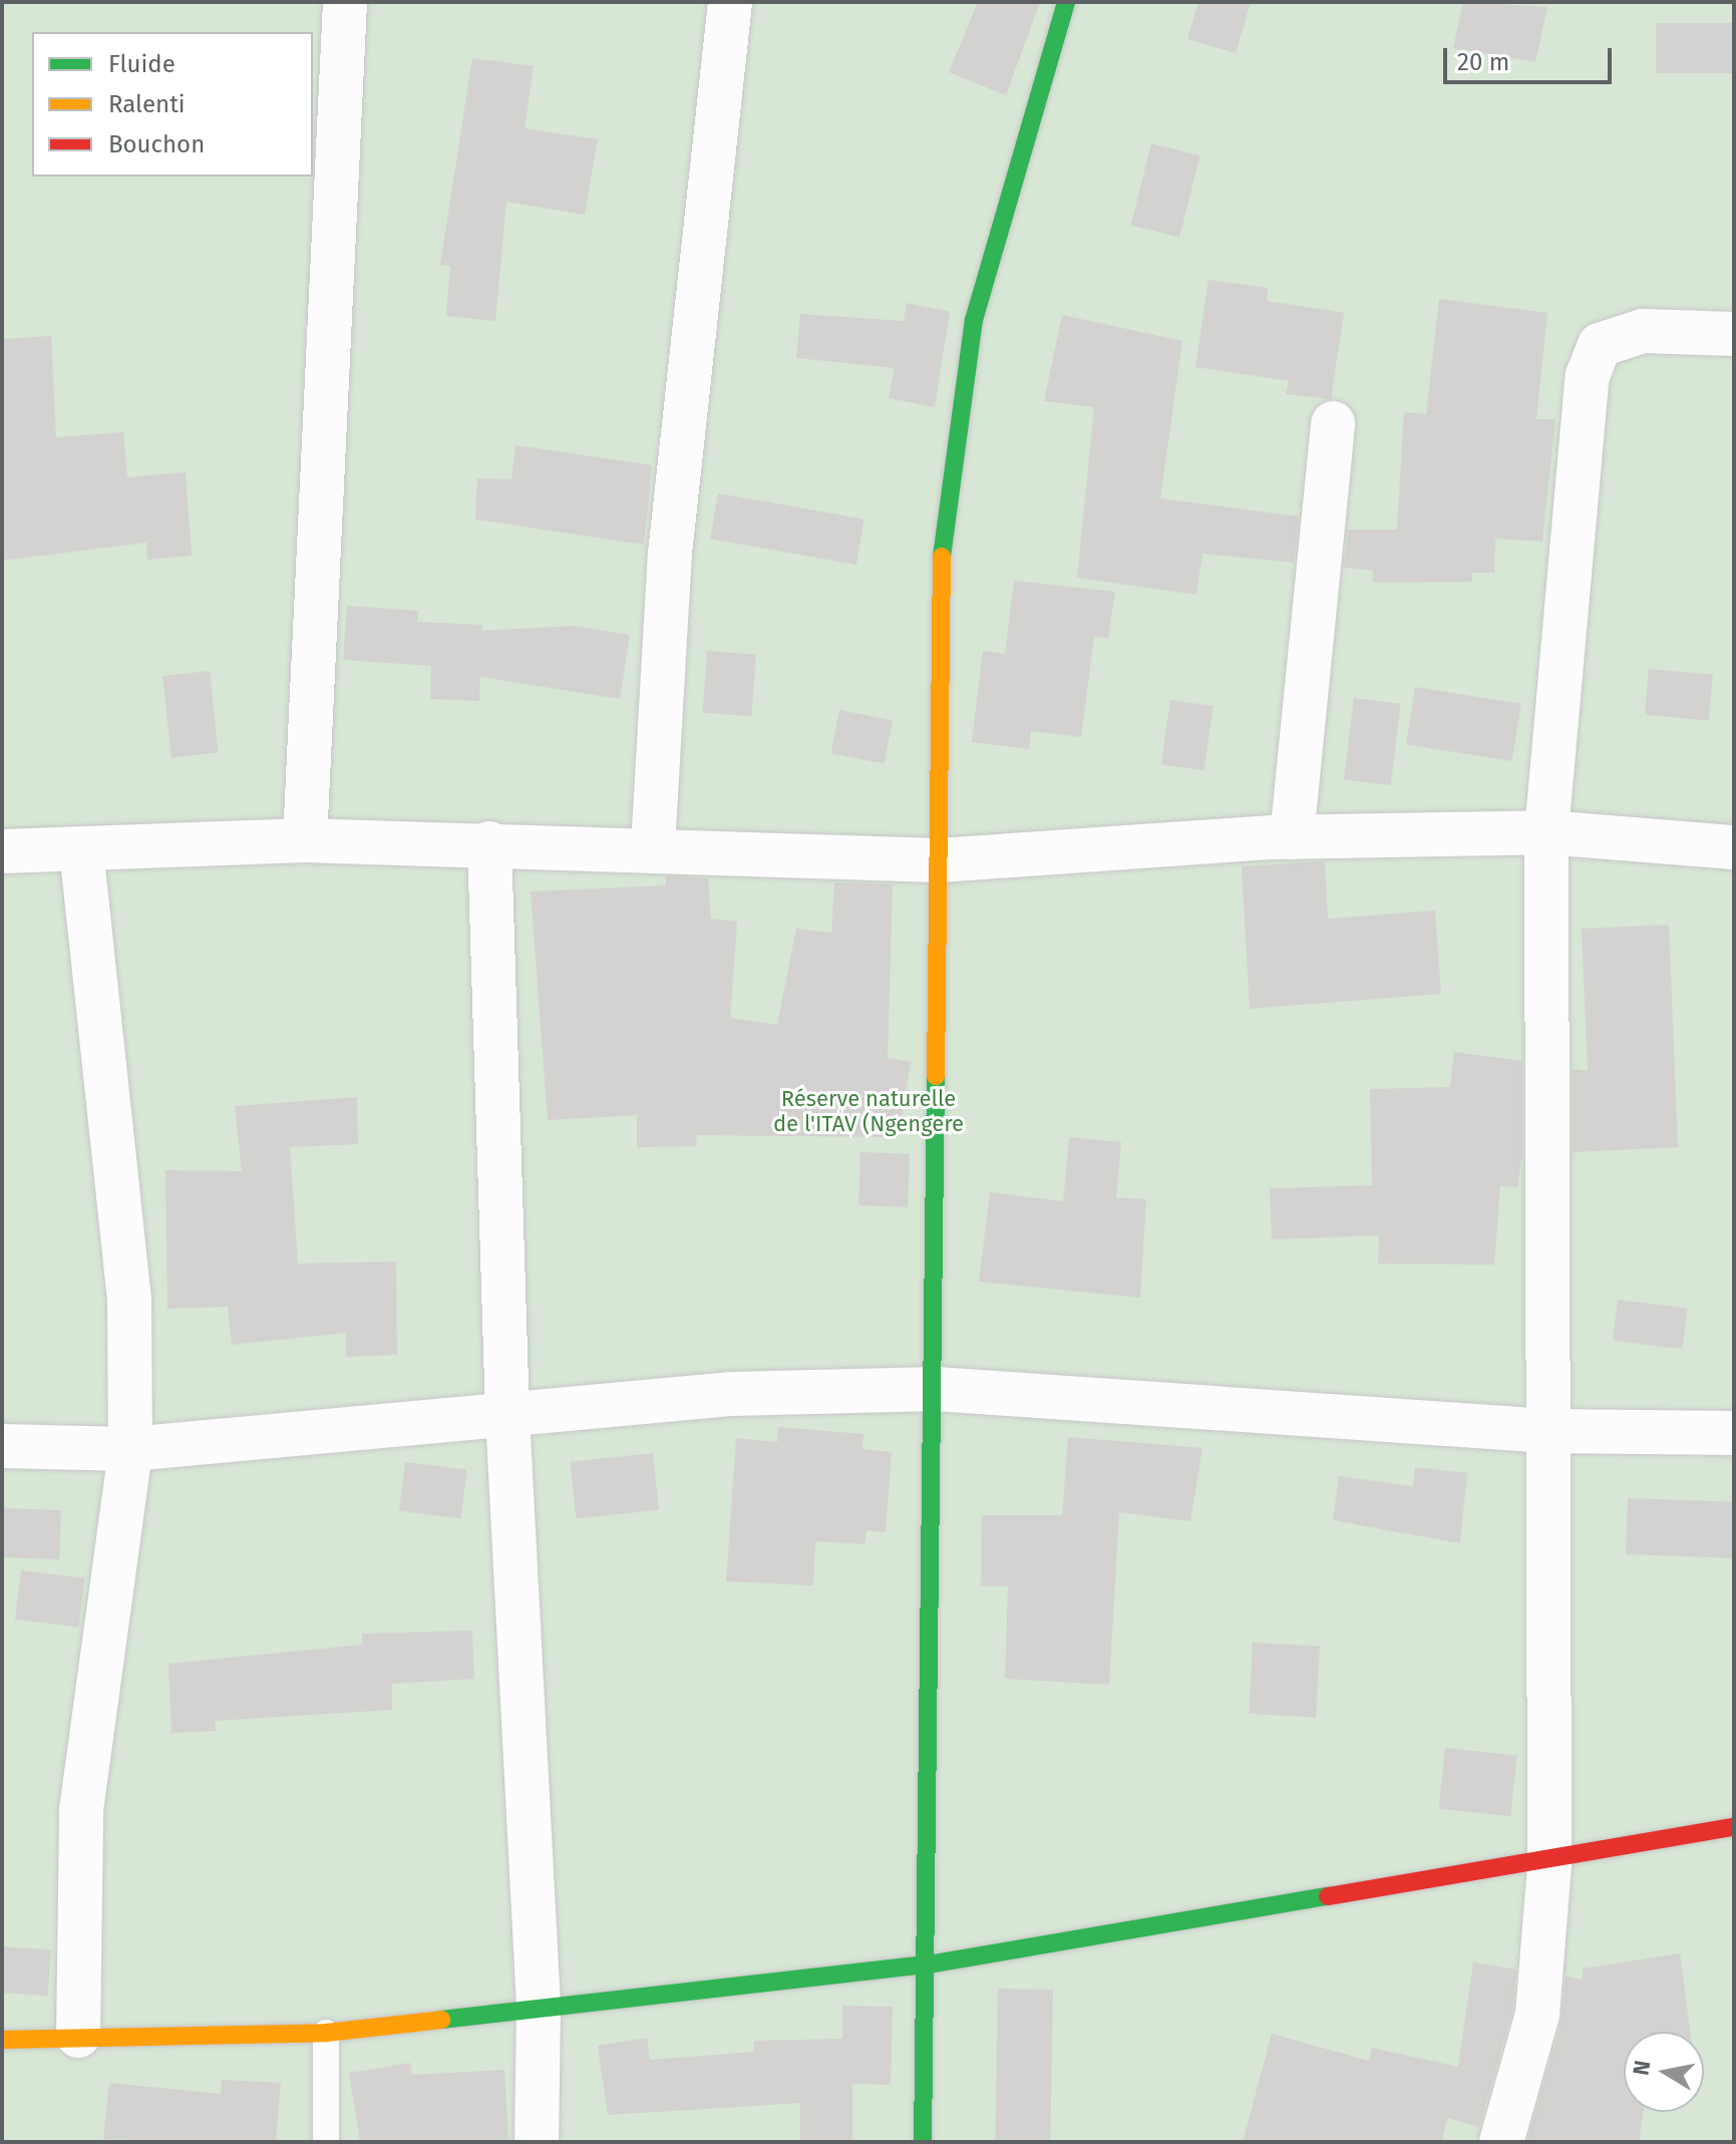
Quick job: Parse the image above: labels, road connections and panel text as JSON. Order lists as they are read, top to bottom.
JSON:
{
  "parks": ["Réserve naturelle de l'ITAV (Ngengere"],
  "legend": ["Fluide", "Ralenti", "Bouchon"],
  "scale_bar": "20 m",
  "north": "left"
}
